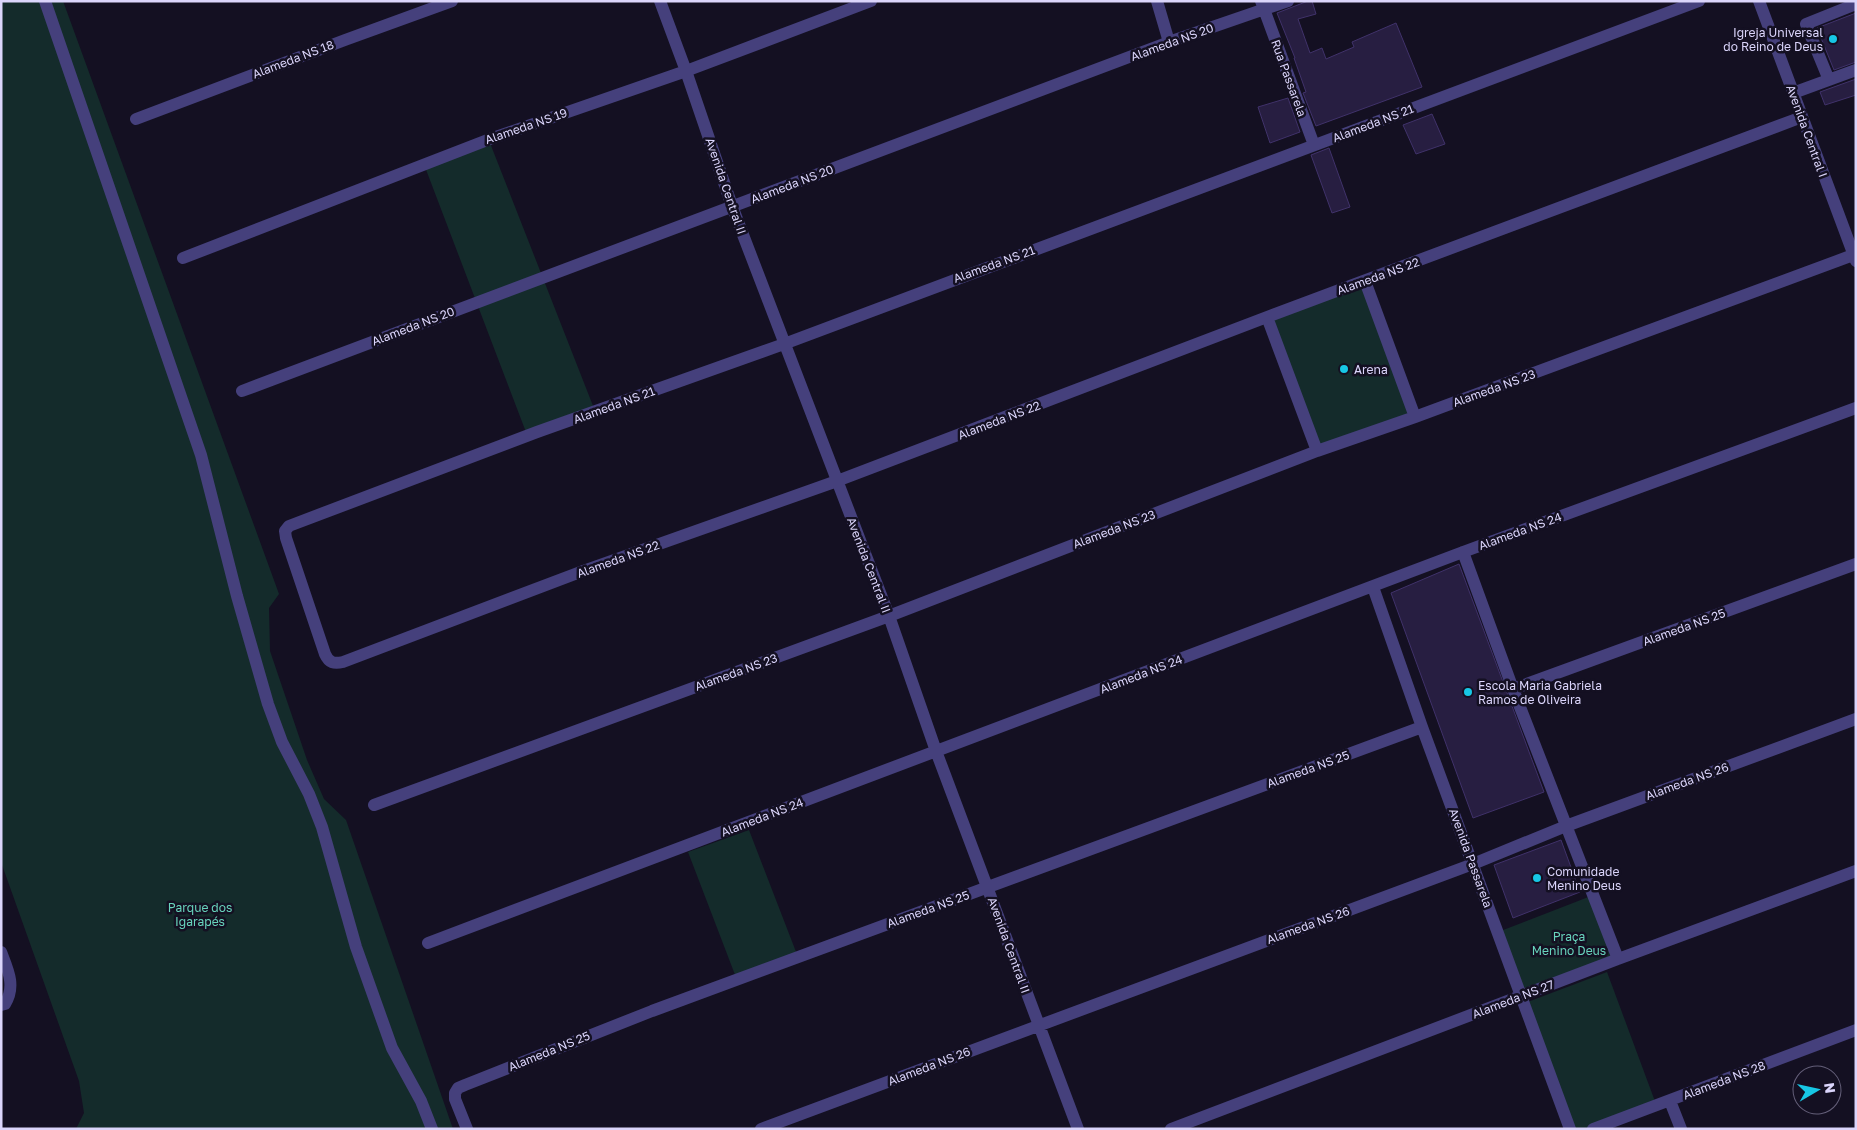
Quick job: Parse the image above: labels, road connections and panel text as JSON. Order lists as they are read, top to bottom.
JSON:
{
  "streets": {
    "street": [
      "Alameda NS 20",
      "Alameda NS 18",
      "Rua Passarela",
      "Alameda NS 21",
      "Alameda NS 19",
      "Avenida Central I",
      "Avenida Central II",
      "Alameda NS 22",
      "Alameda NS 23",
      "Alameda NS 24",
      "Alameda NS 25",
      "Alameda NS 26",
      "Avenida Passarela",
      "Alameda NS 27",
      "Alameda NS 28"
    ]
  },
  "crossings": [
    ["Alameda NS 20", "Rua Passarela"],
    ["Alameda NS 20", "Avenida Central II"],
    ["Rua Passarela", "Alameda NS 21"],
    ["Alameda NS 21", "Avenida Central II"],
    ["Alameda NS 21", "Alameda NS 22"],
    ["Alameda NS 19", "Avenida Central II"],
    ["Avenida Central I", "Alameda NS 22"],
    ["Avenida Central I", "Alameda NS 23"],
    ["Avenida Central II", "Alameda NS 22"],
    ["Avenida Central II", "Alameda NS 23"],
    ["Avenida Central II", "Alameda NS 24"],
    ["Avenida Central II", "Alameda NS 25"],
    ["Avenida Central II", "Alameda NS 26"],
    ["Alameda NS 24", "Avenida Passarela"],
    ["Alameda NS 25", "Avenida Passarela"],
    ["Alameda NS 26", "Avenida Passarela"],
    ["Avenida Passarela", "Alameda NS 27"]
  ],
  "parks": ["Parque dos Igarapés", "Praça Menino Deus"],
  "places": [
    "Igreja Universal do Reino de Deus",
    "Arena",
    "Escola Maria Gabriela Ramos de Oliveira",
    "Comunidade Menino Deus"
  ],
  "north": "right"
}
